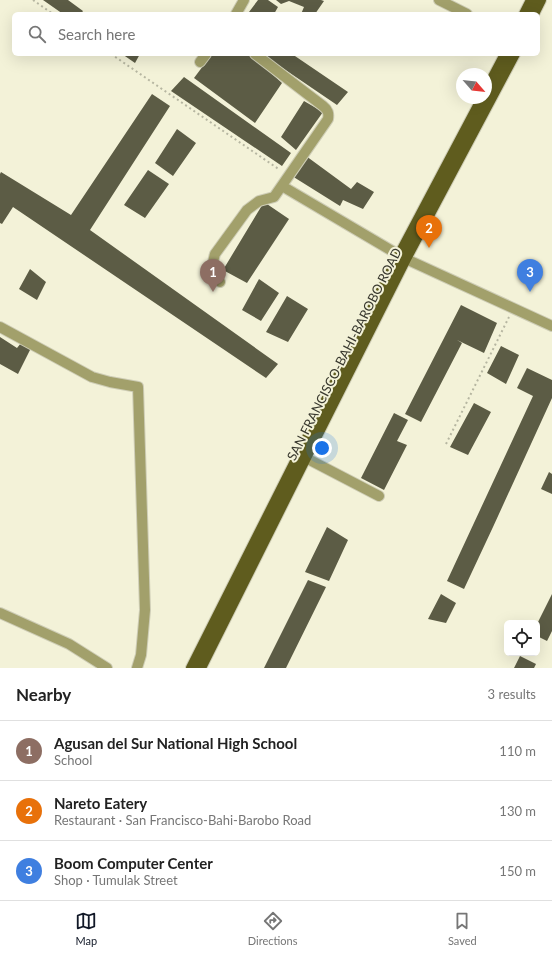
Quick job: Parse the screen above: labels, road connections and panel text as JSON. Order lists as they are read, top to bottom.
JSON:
{
  "streets": {
    "main road": ["SAN FRANCISCO-BAHI-BAROBO ROAD"]
  },
  "north": "bottom right",
  "page": {
    "search": "Search here",
    "pins": ["2", "1", "3"],
    "heading": ["Nearby", "3 results"],
    "list": [
      {
        "mark": "1",
        "name": "Agusan del Sur National High School",
        "note": "School",
        "value": "110 m"
      },
      {
        "mark": "2",
        "name": "Nareto Eatery",
        "note": "Restaurant · San Francisco-Bahi-Barobo Road",
        "value": "130 m"
      },
      {
        "mark": "3",
        "name": "Boom Computer Center",
        "note": "Shop · Tumulak Street",
        "value": "150 m"
      }
    ],
    "nav": ["Map", "Directions", "Saved"]
  }
}
